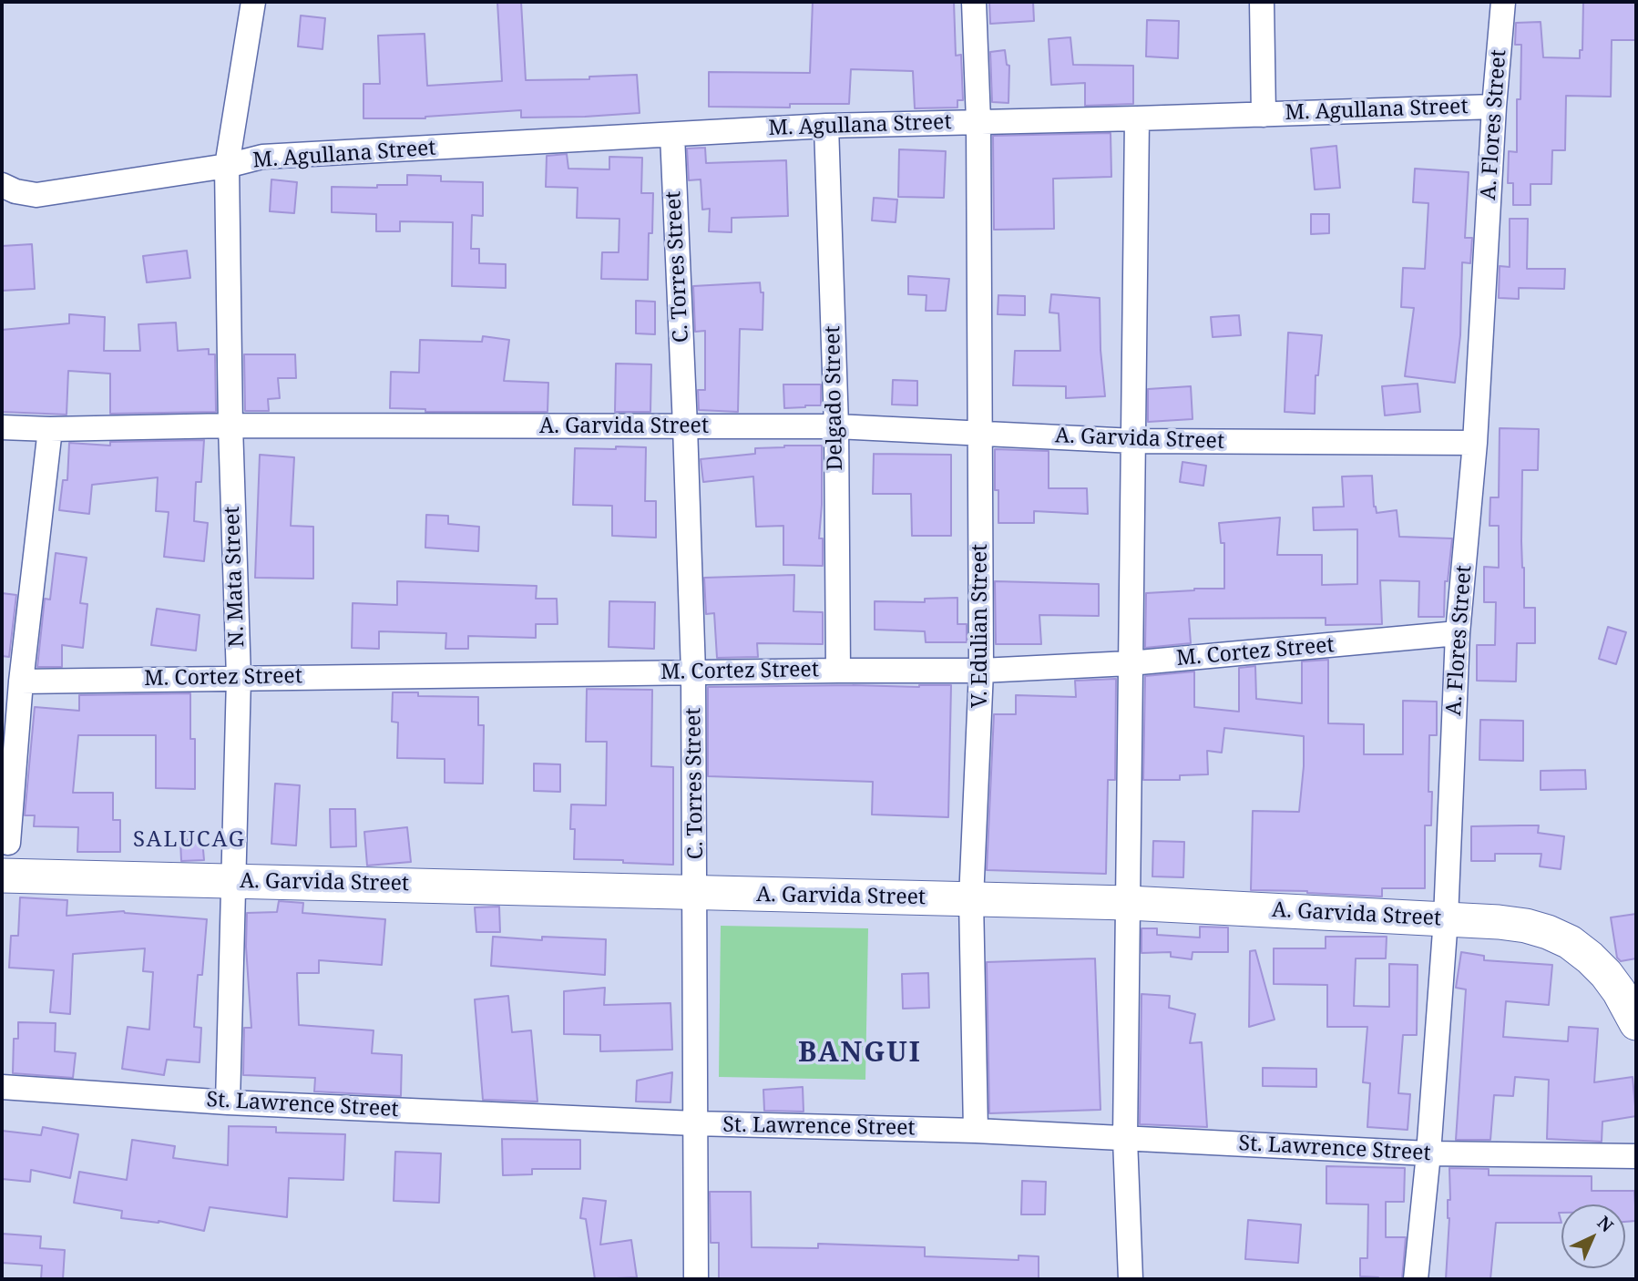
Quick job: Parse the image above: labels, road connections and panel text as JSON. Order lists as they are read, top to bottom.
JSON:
{
  "streets": {
    "main road": ["A. Garvida Street"],
    "street": [
      "M. Agullana Street",
      "A. Flores Street",
      "C. Torres Street",
      "Delgado Street",
      "N. Mata Street",
      "V. Edulian Street",
      "M. Cortez Street",
      "St. Lawrence Street"
    ]
  },
  "crossings": [
    ["M. Agullana Street", "A. Flores Street"],
    ["M. Agullana Street", "C. Torres Street"],
    ["M. Agullana Street", "Delgado Street"],
    ["M. Agullana Street", "N. Mata Street"],
    ["M. Agullana Street", "V. Edulian Street"],
    ["A. Flores Street", "A. Garvida Street"],
    ["A. Flores Street", "M. Cortez Street"],
    ["A. Flores Street", "St. Lawrence Street"],
    ["C. Torres Street", "A. Garvida Street"],
    ["C. Torres Street", "M. Cortez Street"],
    ["C. Torres Street", "St. Lawrence Street"],
    ["Delgado Street", "A. Garvida Street"],
    ["Delgado Street", "M. Cortez Street"],
    ["A. Garvida Street", "N. Mata Street"],
    ["A. Garvida Street", "V. Edulian Street"],
    ["N. Mata Street", "M. Cortez Street"],
    ["N. Mata Street", "St. Lawrence Street"],
    ["V. Edulian Street", "M. Cortez Street"],
    ["V. Edulian Street", "St. Lawrence Street"]
  ],
  "districts": ["SALUCAG", "BANGUI"],
  "north": "top right"
}
